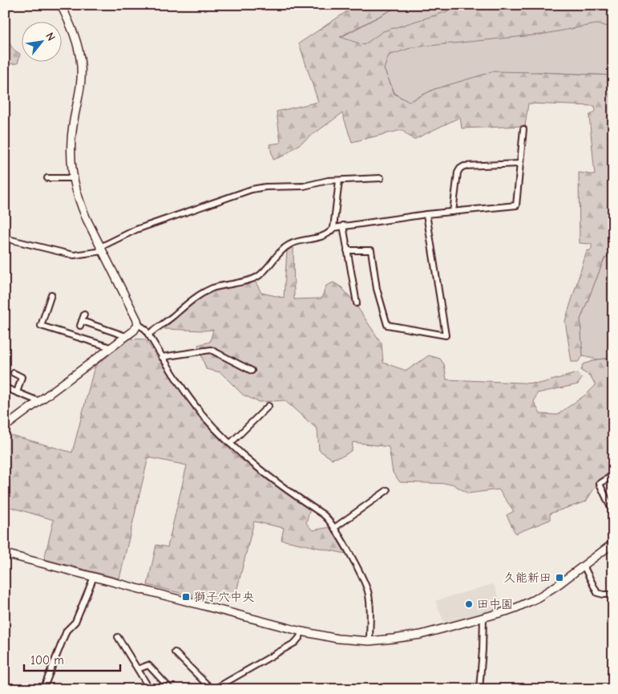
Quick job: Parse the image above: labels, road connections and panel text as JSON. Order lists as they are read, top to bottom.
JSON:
{
  "places": {
    "transit": ["久能新田", "獅子穴中央"],
    "other": ["田中園"]
  },
  "scale_bar": "100 m",
  "north": "top right"
}
